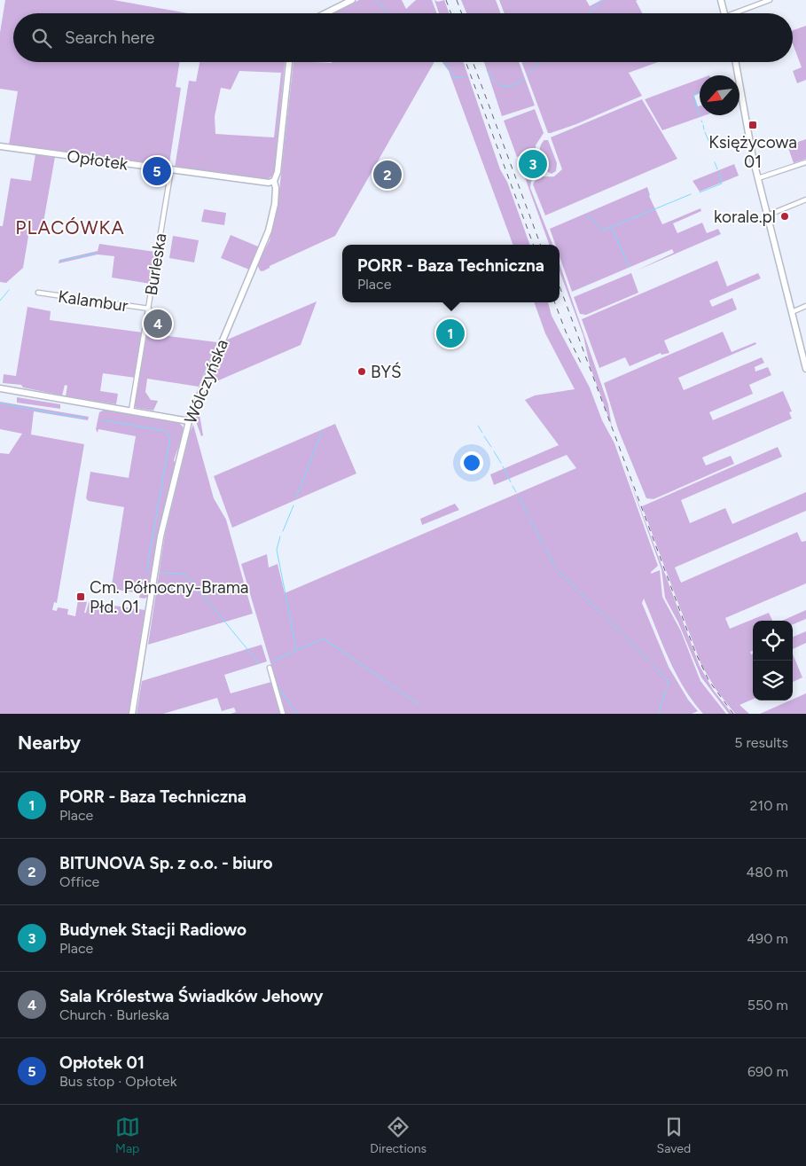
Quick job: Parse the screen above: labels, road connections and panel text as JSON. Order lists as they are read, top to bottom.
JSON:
{
  "streets": {
    "street": [
      "Opłotek",
      "Burleska",
      "Kalambur",
      "Wólczyńska"
    ]
  },
  "crossings": [
    ["Opłotek", "Burleska"],
    ["Opłotek", "Wólczyńska"],
    ["Burleska", "Kalambur"]
  ],
  "districts": ["PLACÓWKA"],
  "places": {
    "transit": ["Księżycowa 01", "Cm. Północny-Brama Płd. 01"],
    "other": ["korale.pl", "BYŚ"]
  },
  "north": "bottom left",
  "page": {
    "search": "Search here",
    "pins": [
      "3",
      "5",
      "2",
      "4",
      "1"
    ],
    "popup": ["PORR - Baza Techniczna", "Place"],
    "heading": ["Nearby", "5 results"],
    "list": [
      {
        "mark": "1",
        "name": "PORR - Baza Techniczna",
        "note": "Place",
        "value": "210 m"
      },
      {
        "mark": "2",
        "name": "BITUNOVA Sp. z o.o. - biuro",
        "note": "Office",
        "value": "480 m"
      },
      {
        "mark": "3",
        "name": "Budynek Stacji Radiowo",
        "note": "Place",
        "value": "490 m"
      },
      {
        "mark": "4",
        "name": "Sala Królestwa Świadków Jehowy",
        "note": "Church · Burleska",
        "value": "550 m"
      },
      {
        "mark": "5",
        "name": "Opłotek 01",
        "note": "Bus stop · Opłotek",
        "value": "690 m"
      }
    ],
    "nav": ["Map", "Directions", "Saved"]
  }
}
